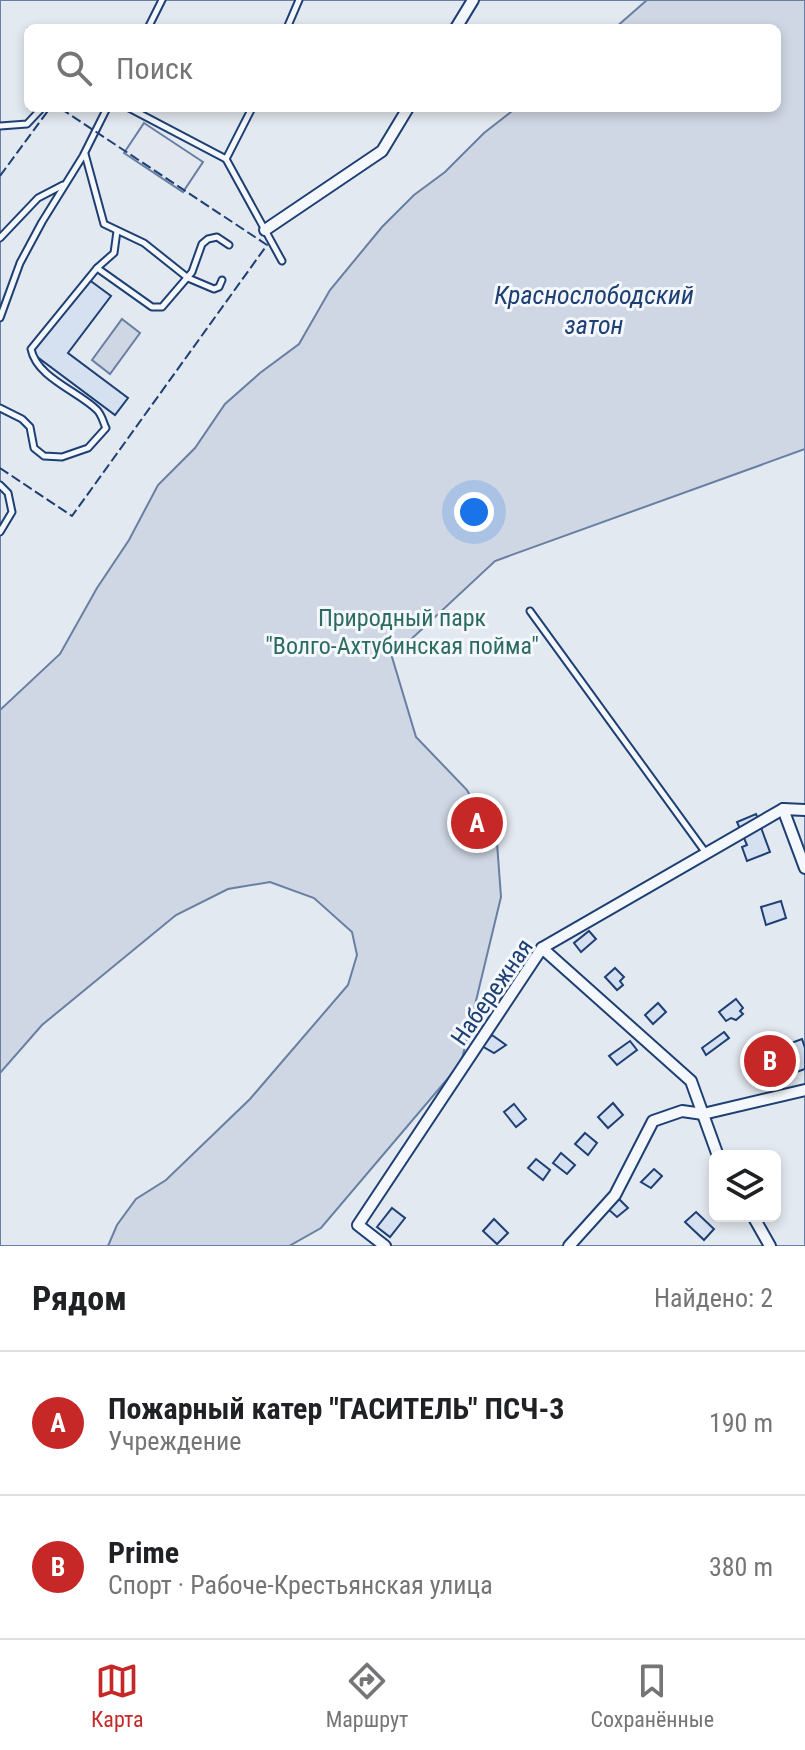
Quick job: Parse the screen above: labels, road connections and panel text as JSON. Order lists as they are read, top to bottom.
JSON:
{
  "streets": {
    "street": ["Набережная"]
  },
  "water": ["Краснослободский затон"],
  "parks": ["Природный парк \"Волго-Ахтубинская пойма\""],
  "page": {
    "search": "Поиск",
    "pins": ["A", "B"],
    "heading": ["Рядом", "Найдено: 2"],
    "list": [
      {
        "mark": "A",
        "name": "Пожарный катер \"ГАСИТЕЛЬ\" ПСЧ-3",
        "note": "Учреждение",
        "value": "190 m"
      },
      {
        "mark": "B",
        "name": "Prime",
        "note": "Спорт · Рабоче-Крестьянская улица",
        "value": "380 m"
      }
    ],
    "nav": ["Карта", "Маршрут", "Сохранённые"]
  }
}
